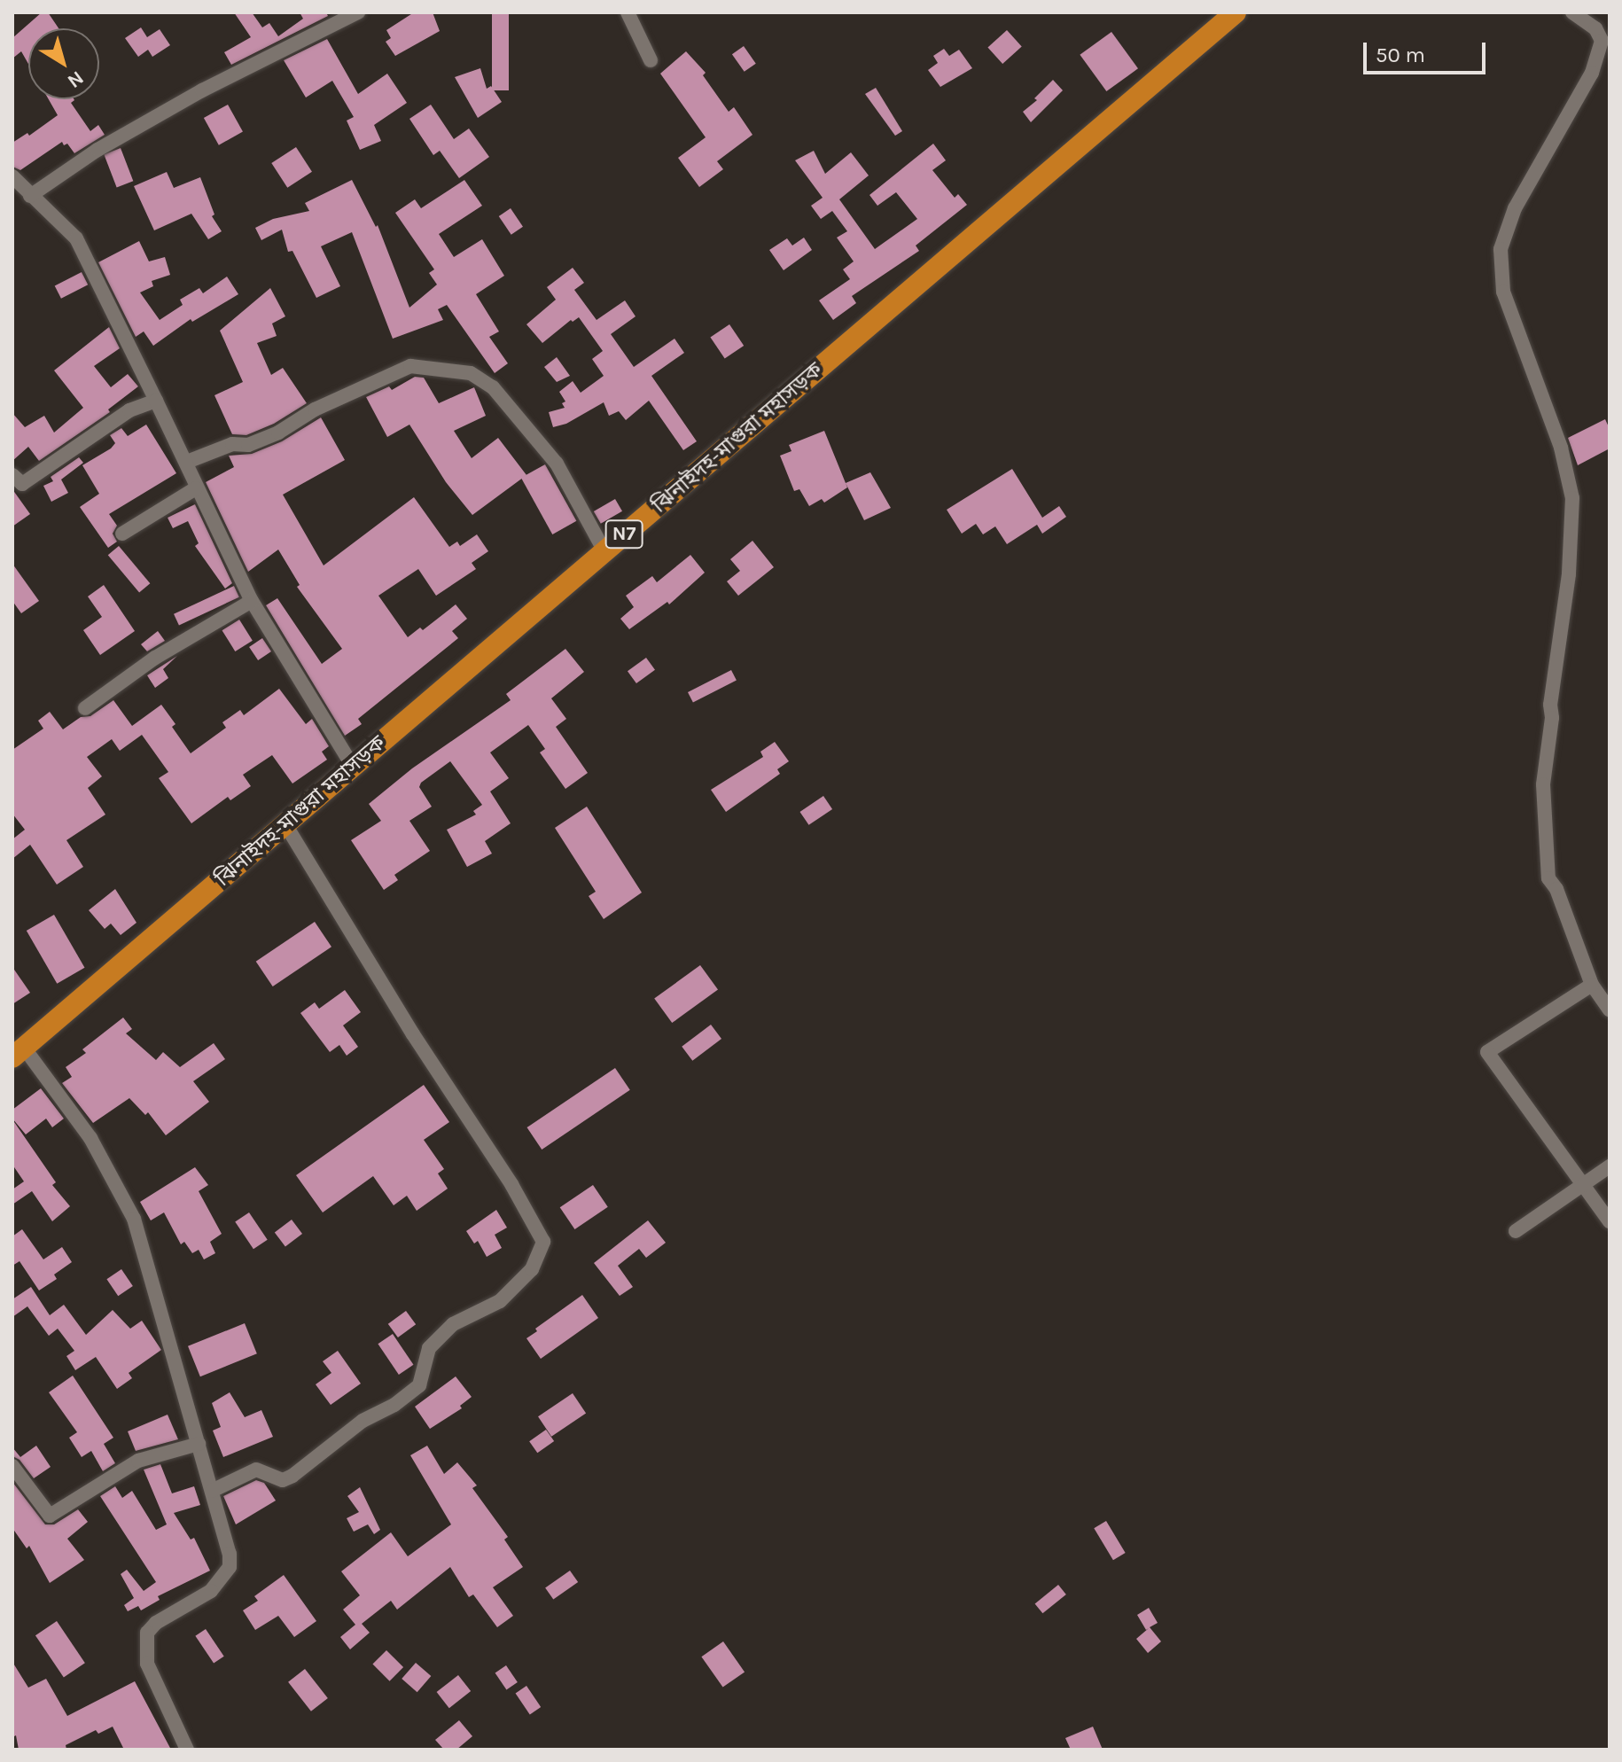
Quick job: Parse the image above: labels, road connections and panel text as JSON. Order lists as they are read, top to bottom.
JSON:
{
  "streets": {
    "highway": ["ঝিনাইদহ-মাগুরা মহাসড়ক", "N7"]
  },
  "scale_bar": "50 m",
  "north": "bottom right"
}
